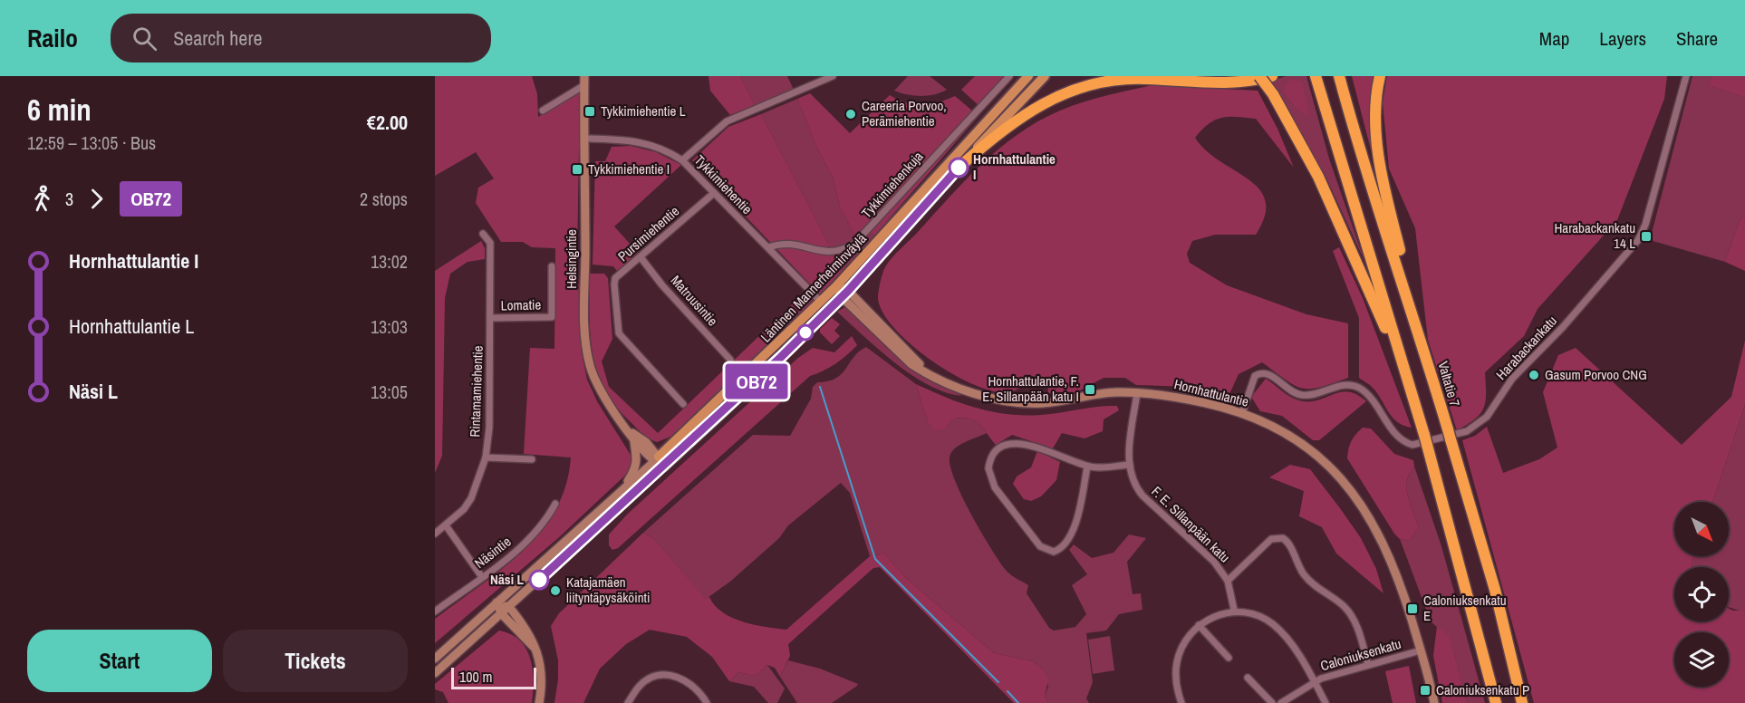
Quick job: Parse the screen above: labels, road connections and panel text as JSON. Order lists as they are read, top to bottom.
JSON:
{
  "streets": {
    "highway": ["Valtatie 7"],
    "main road": ["Helsingintie", "Läntinen Mannerheiminväylä", "Hornhattulantie"],
    "street": [
      "Tykkimiehentie",
      "Tykkimiehenkuja",
      "Pursimiehentie",
      "Matruusintie",
      "Lomatie",
      "Harabackankatu",
      "Rintamamiehentie",
      "F. E. Sillanpään katu",
      "Näsintie",
      "Caloniuksenkatu"
    ]
  },
  "crossings": [
    ["Tykkimiehentie", "Tykkimiehenkuja"],
    ["Tykkimiehentie", "Pursimiehentie"],
    ["Tykkimiehentie", "Helsingintie"],
    ["Pursimiehentie", "Matruusintie"],
    ["Helsingintie", "Läntinen Mannerheiminväylä"],
    ["Läntinen Mannerheiminväylä", "Hornhattulantie"],
    ["Lomatie", "Rintamamiehentie"],
    ["Harabackankatu", "Hornhattulantie"],
    ["Hornhattulantie", "F. E. Sillanpään katu"],
    ["Hornhattulantie", "Caloniuksenkatu"]
  ],
  "places": {
    "transit": [
      "Tykkimiehentie L",
      "Tykkimiehentie I",
      "Harabackankatu 14 L",
      "Hornhattulantie, F. E. Sillanpään katu I",
      "Caloniuksenkatu E",
      "Caloniuksenkatu P"
    ],
    "other": [
      "Careeria Porvoo, Perämiehentie",
      "Hornhattulantie I",
      "Gasum Porvoo CNG",
      "Näsi L",
      "Katajamäen liityntäpysäköinti"
    ]
  },
  "lines": ["bus line OB72"],
  "scale_bar": "100 m",
  "north": "bottom right",
  "page": {
    "header": "Railo",
    "search": "Search here",
    "nav": ["Map", "Layers", "Share"],
    "heading": ["6 min", "12:59 – 13:05 · Bus", "€2.00"],
    "on_map": "OB72",
    "legs": ["3", "OB72", "2 stops"],
    "list": [
      {
        "name": "Hornhattulantie I",
        "value": "13:02"
      },
      {
        "name": "Hornhattulantie L",
        "value": "13:03"
      },
      {
        "name": "Näsi L",
        "value": "13:05"
      }
    ],
    "buttons": ["Start", "Tickets"],
    "scale": "100 m"
  }
}
